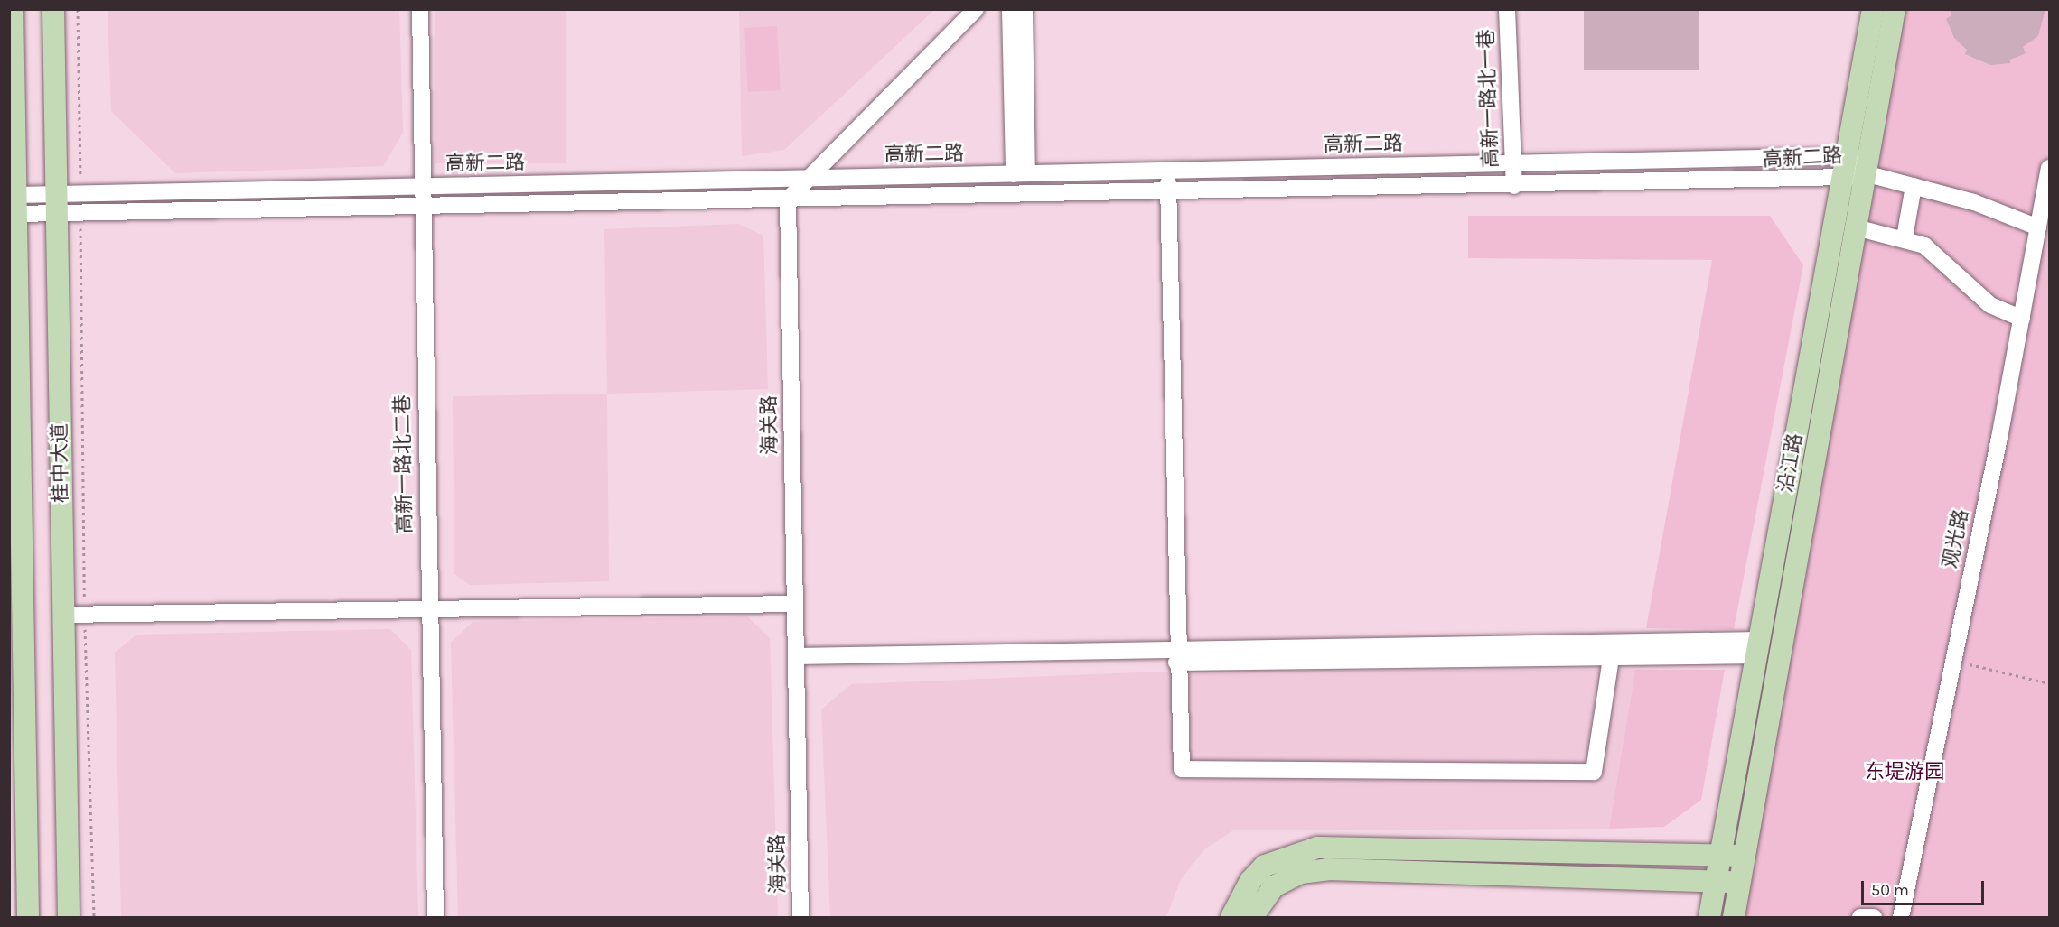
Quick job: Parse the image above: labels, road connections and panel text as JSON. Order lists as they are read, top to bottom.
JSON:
{
  "streets": {
    "main road": ["桂中大道", "沿江路"],
    "street": [
      "高新一路北一巷",
      "高新二路",
      "海关路",
      "高新一路北二巷",
      "观光路"
    ]
  },
  "crossings": [
    ["高新一路北一巷", "高新二路"],
    ["高新二路", "海关路"],
    ["高新二路", "桂中大道"],
    ["高新二路", "沿江路"],
    ["高新二路", "高新一路北二巷"]
  ],
  "parks": ["东堤游园"],
  "scale_bar": "50 m"
}
